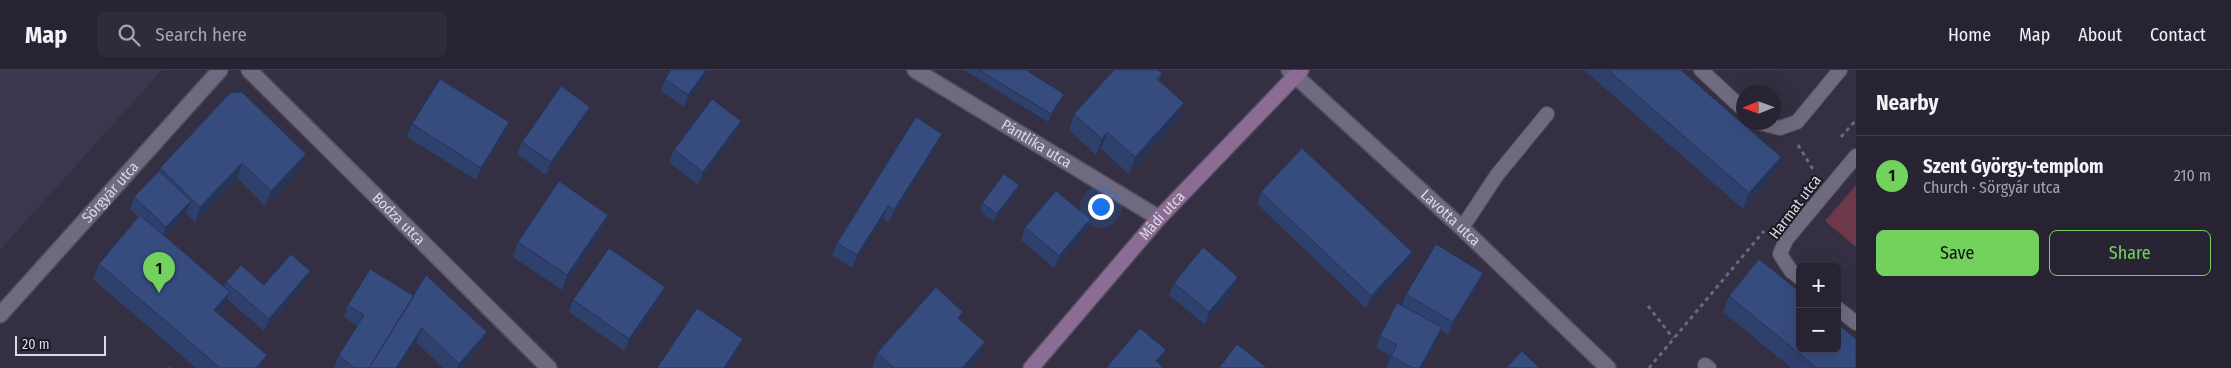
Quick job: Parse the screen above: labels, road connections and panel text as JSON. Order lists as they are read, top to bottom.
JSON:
{
  "streets": {
    "street": [
      "Pántlika utca",
      "Sörgyár utca",
      "Mádi utca",
      "Lavotta utca",
      "Bodza utca"
    ],
    "lane": ["Harmat utca"]
  },
  "crossings": [
    ["Pántlika utca", "Mádi utca"],
    ["Mádi utca", "Lavotta utca"]
  ],
  "scale_bar": "20 m",
  "north": "left",
  "page": {
    "header": "Map",
    "search": "Search here",
    "nav": [
      "Home",
      "Map",
      "About",
      "Contact"
    ],
    "heading": "Nearby",
    "list": [
      {
        "mark": "1",
        "name": "Szent György-templom",
        "note": "Church · Sörgyár utca",
        "value": "210 m"
      }
    ],
    "buttons": ["Save", "Share"],
    "pins": "1",
    "map_buttons": ["+", "−"],
    "scale": "20 m"
  }
}
